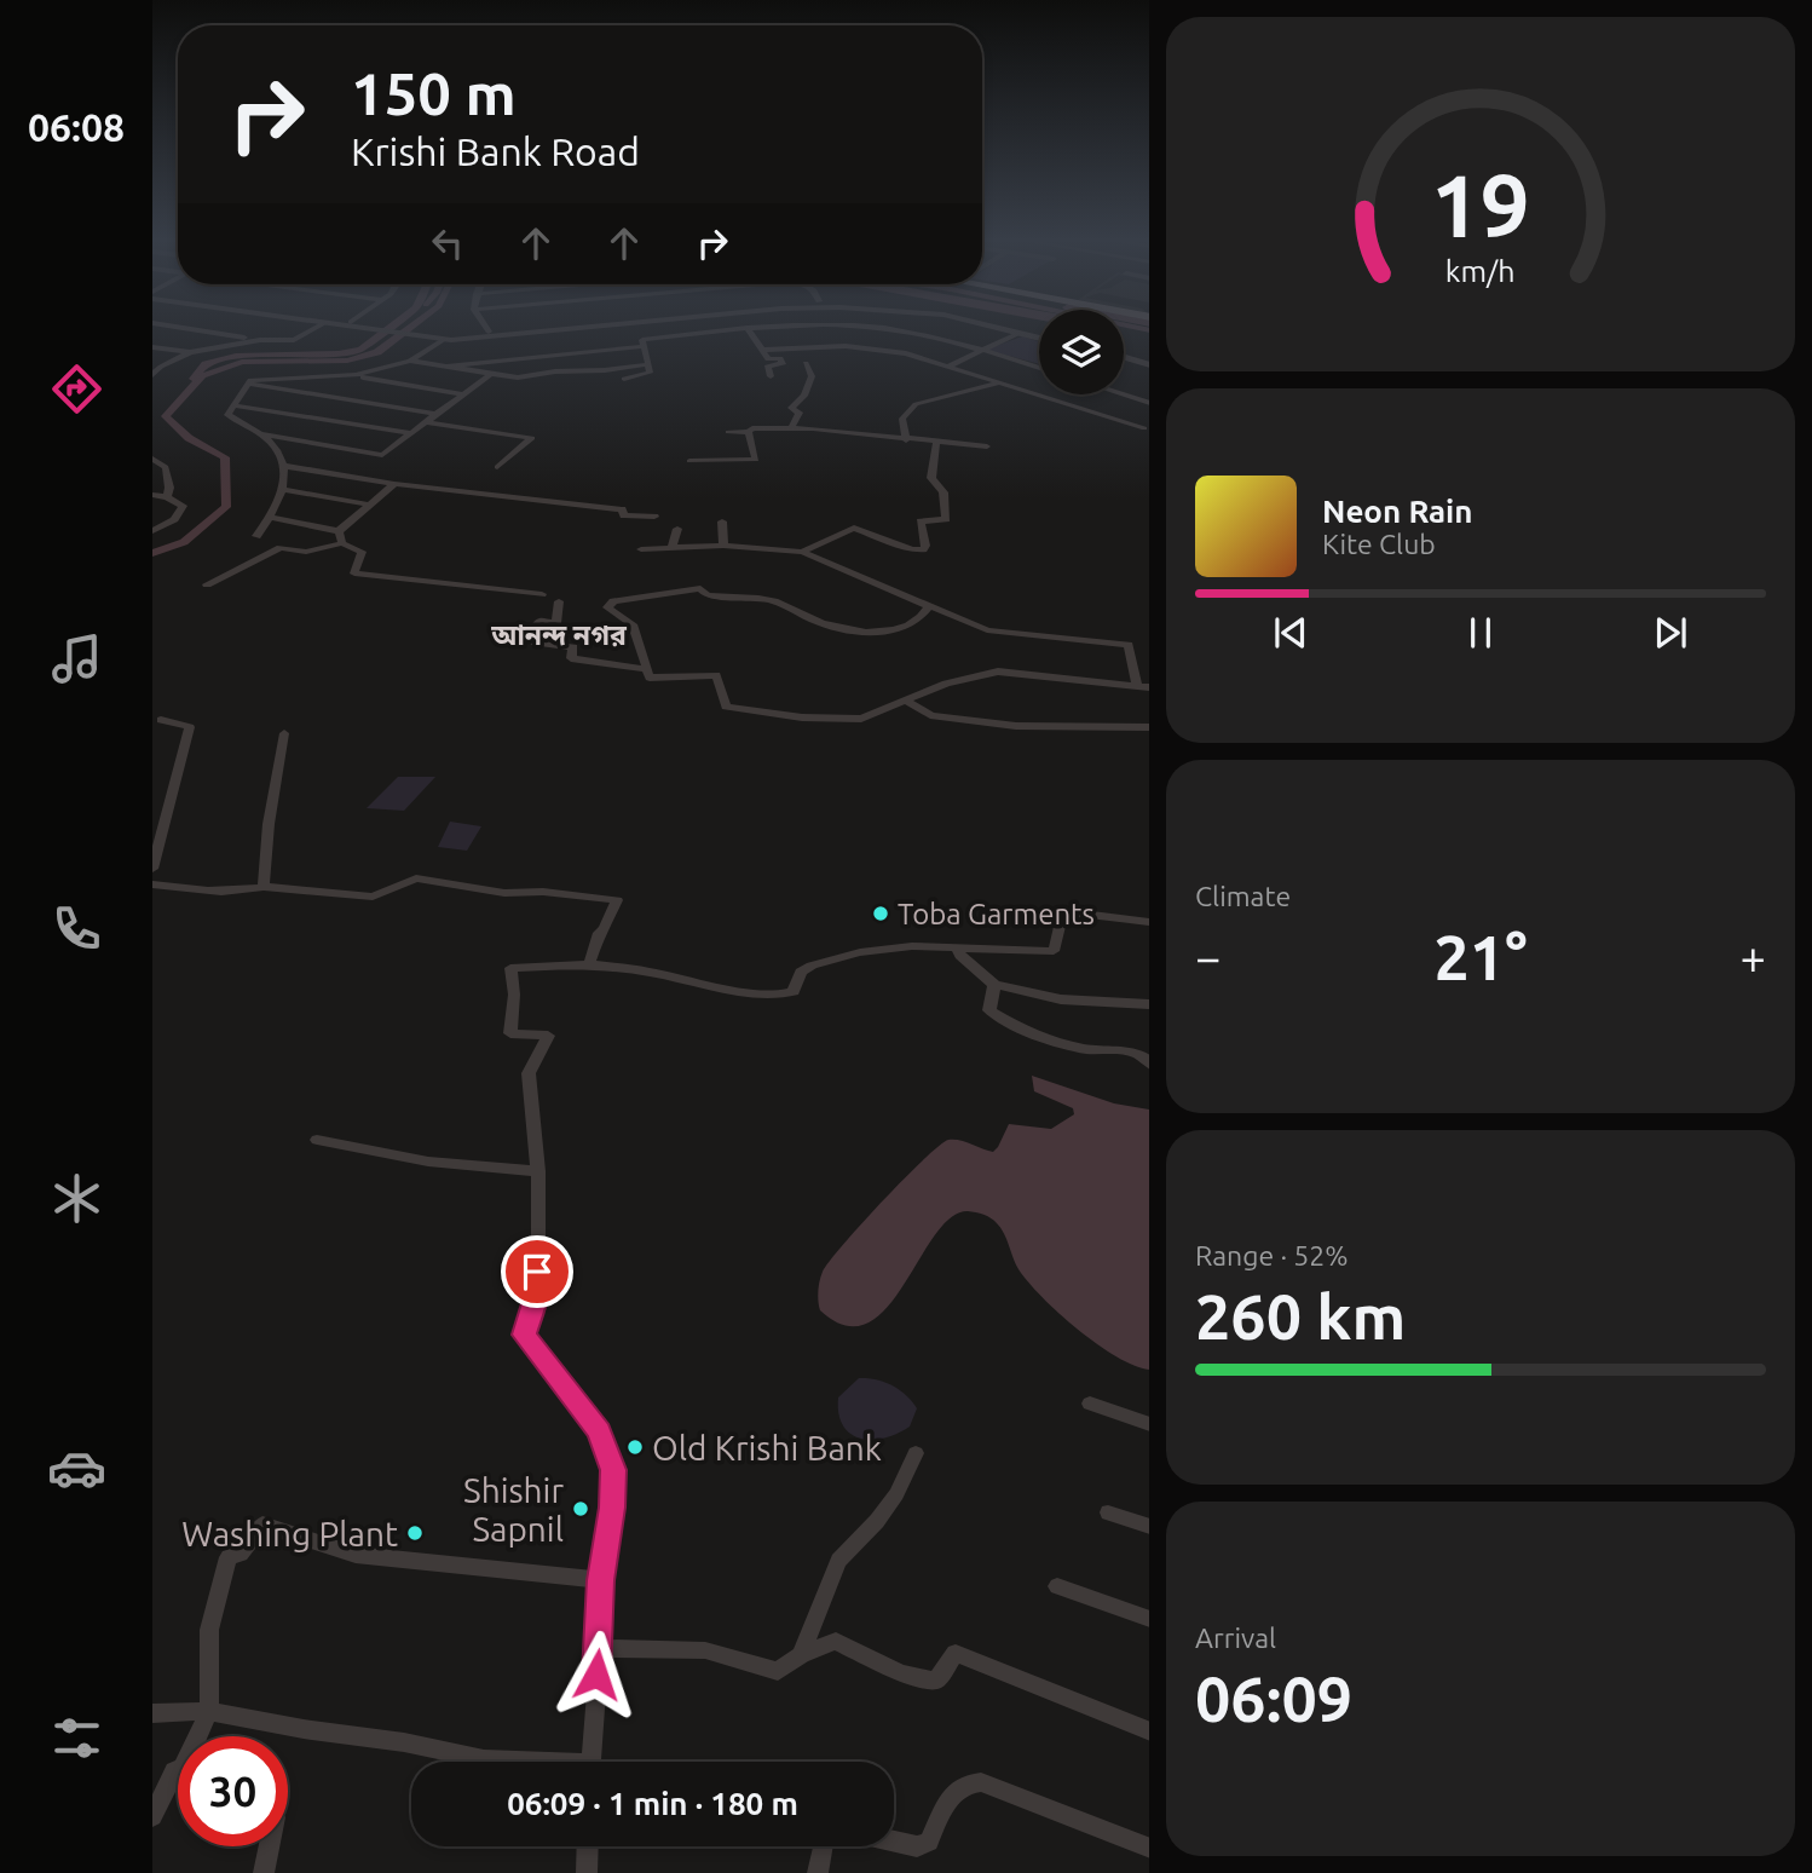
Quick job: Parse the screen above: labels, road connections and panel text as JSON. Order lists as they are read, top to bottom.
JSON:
{
  "districts": ["আনন্দ নগর"],
  "places": [
    "Toba Garments",
    "Old Krishi Bank",
    "Shishir Sapnil",
    "Washing Plant"
  ],
  "page": {
    "tabs": "06:08",
    "turn": ["150 m", "Krishi Bank Road"],
    "song": ["Neon Rain", "Kite Club"],
    "tile": [
      "Climate",
      ["Range · 52%", "260 km"],
      ["Arrival", "06:09"]
    ],
    "heat": ["−", "21°", "+"],
    "limit": "30",
    "trip": "06:09 · 1 min · 180 m",
    "gauge": ["19", "km/h"]
  }
}
